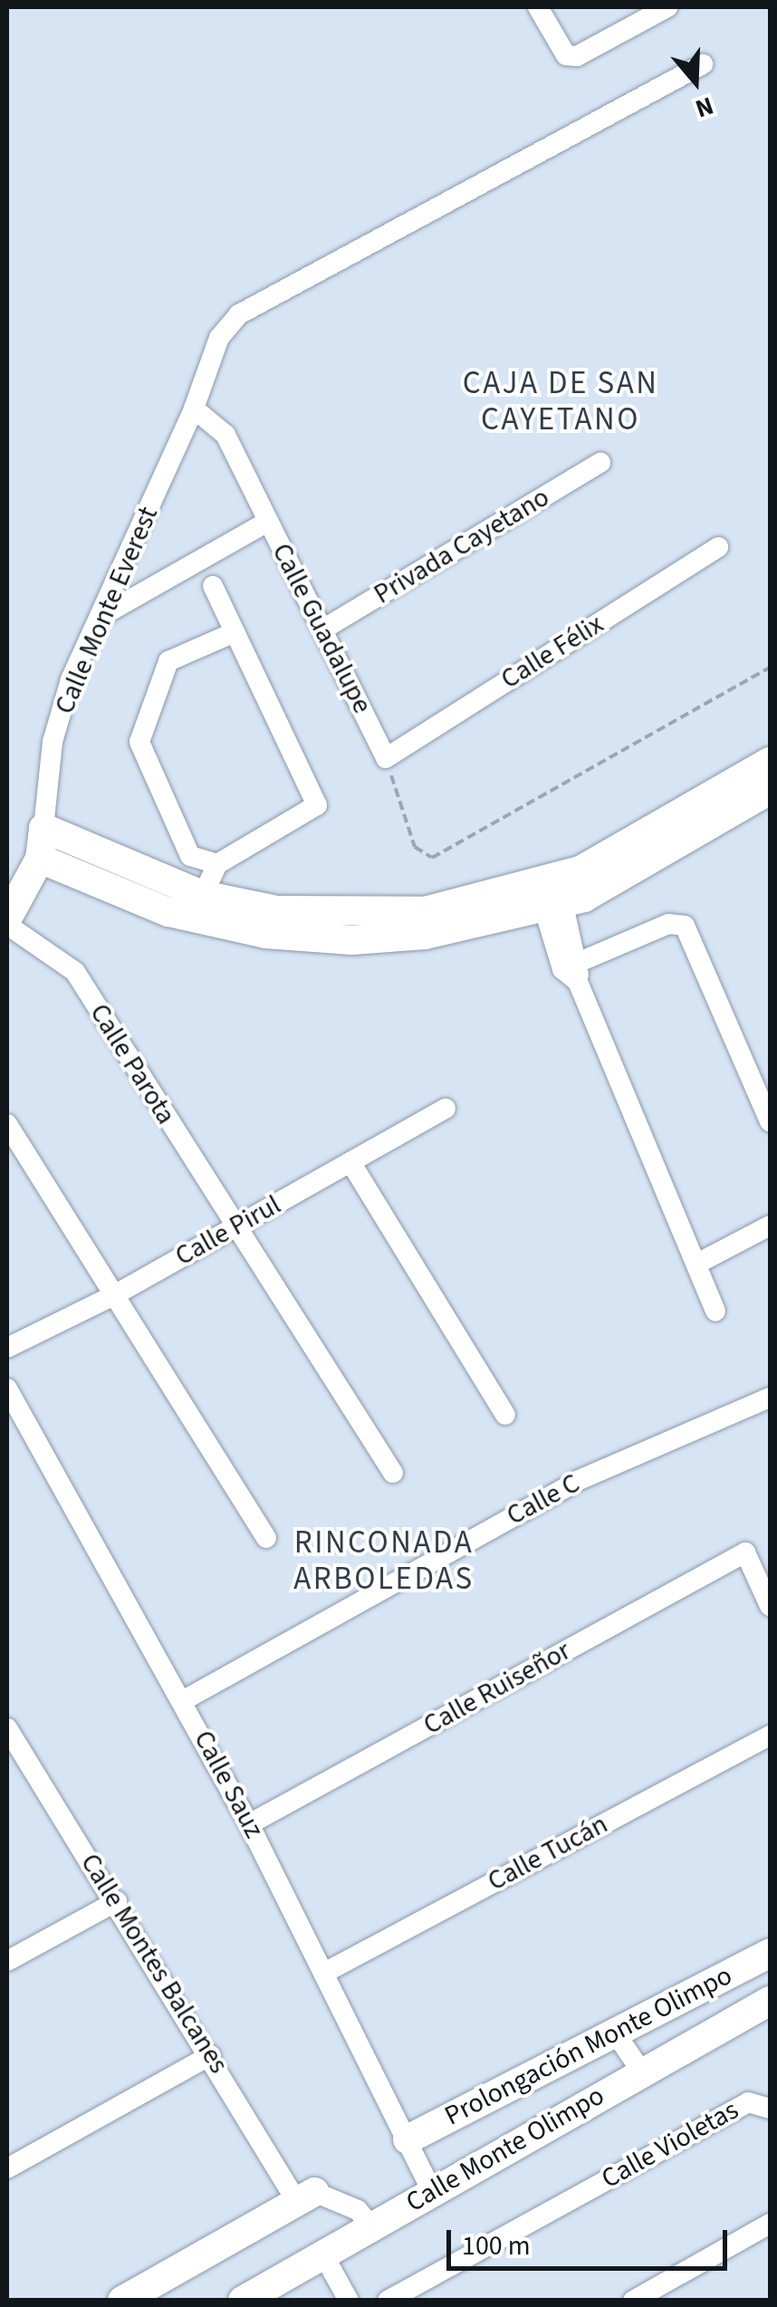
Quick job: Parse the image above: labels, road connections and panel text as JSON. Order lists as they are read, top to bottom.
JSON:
{
  "streets": {
    "main road": ["Calle Monte Everest", "Prolongación Monte Olimpo", "Calle Monte Olimpo"],
    "street": [
      "Privada Cayetano",
      "Calle Guadalupe",
      "Calle Félix",
      "Calle Parota",
      "Calle Pirul",
      "Calle C",
      "Calle Ruiseñor",
      "Calle Sauz",
      "Calle Tucán",
      "Calle Montes Balcanes",
      "Calle Violetas"
    ]
  },
  "crossings": [
    ["Privada Cayetano", "Calle Guadalupe"],
    ["Calle Monte Everest", "Calle Guadalupe"],
    ["Calle Monte Everest", "Calle Parota"],
    ["Calle Guadalupe", "Calle Félix"],
    ["Calle Parota", "Calle Pirul"],
    ["Calle C", "Calle Sauz"],
    ["Calle Ruiseñor", "Calle Sauz"],
    ["Calle Sauz", "Calle Tucán"],
    ["Calle Sauz", "Prolongación Monte Olimpo"],
    ["Calle Sauz", "Calle Monte Olimpo"]
  ],
  "districts": ["CAJA DE SAN CAYETANO", "RINCONADA ARBOLEDAS"],
  "scale_bar": "100 m",
  "north": "bottom"
}
